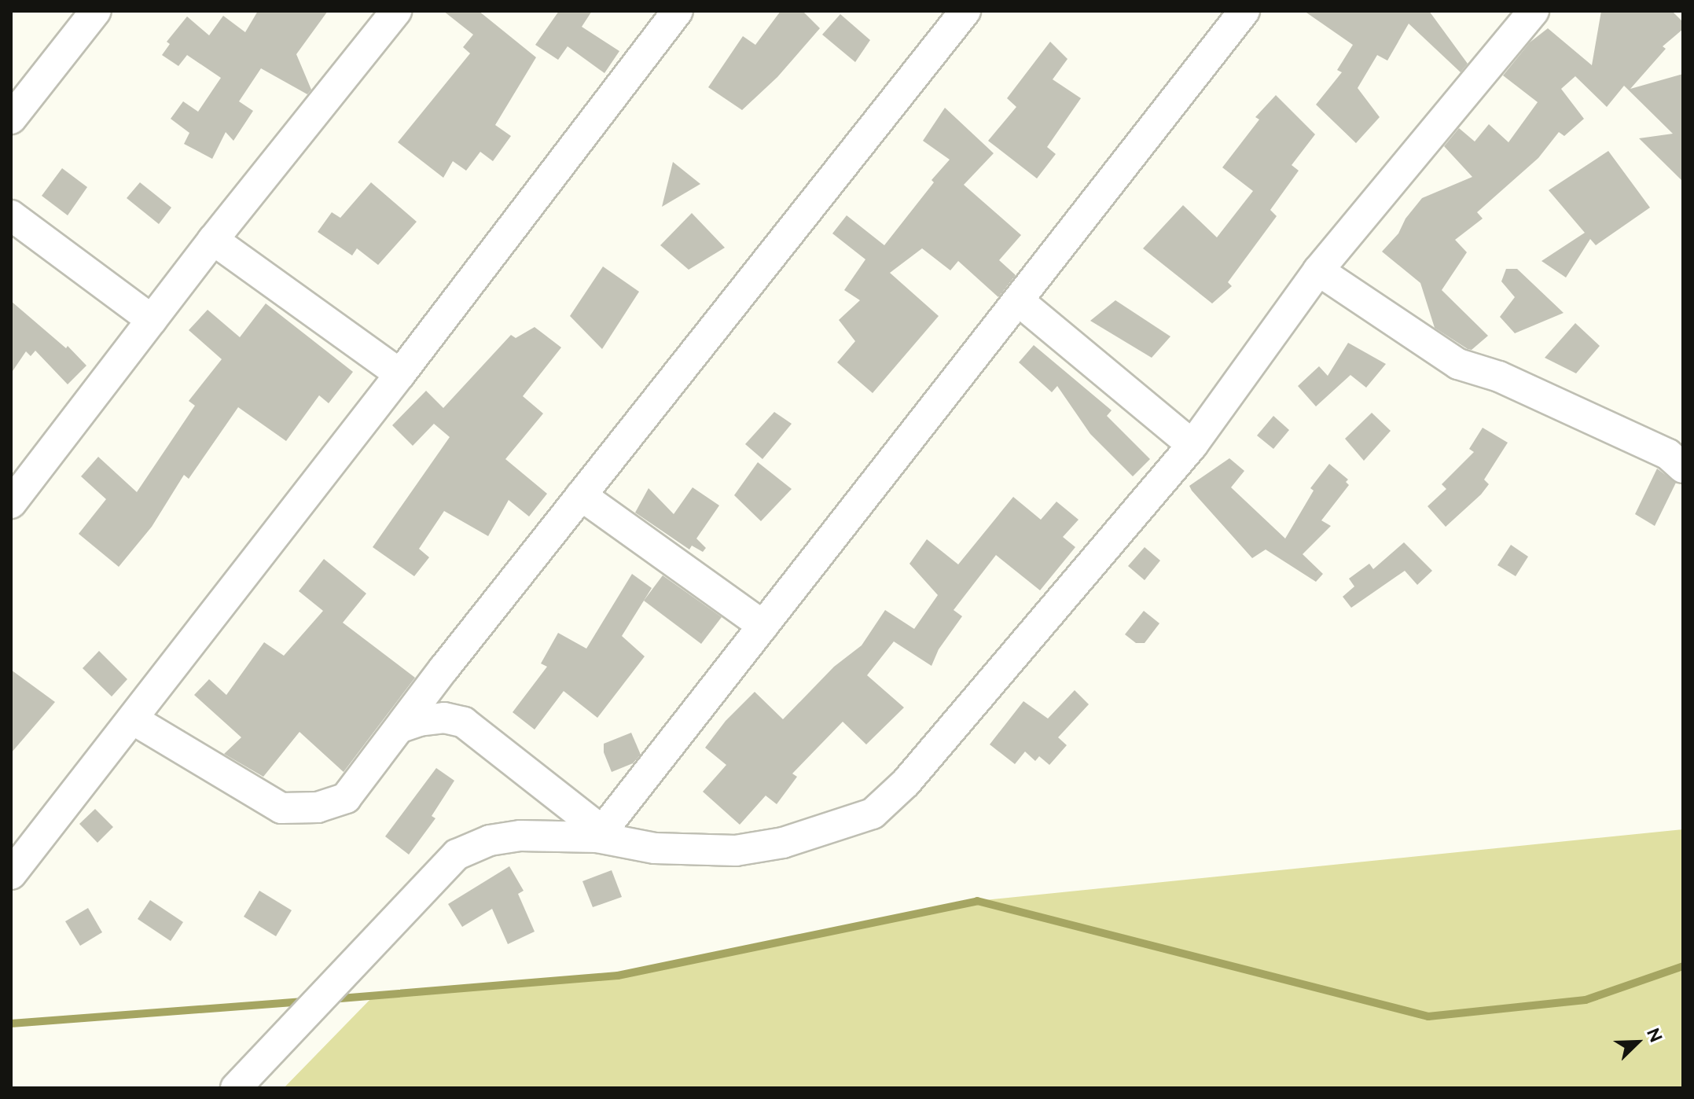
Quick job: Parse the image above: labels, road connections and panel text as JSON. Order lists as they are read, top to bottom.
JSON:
{
  "north": "top right"
}
